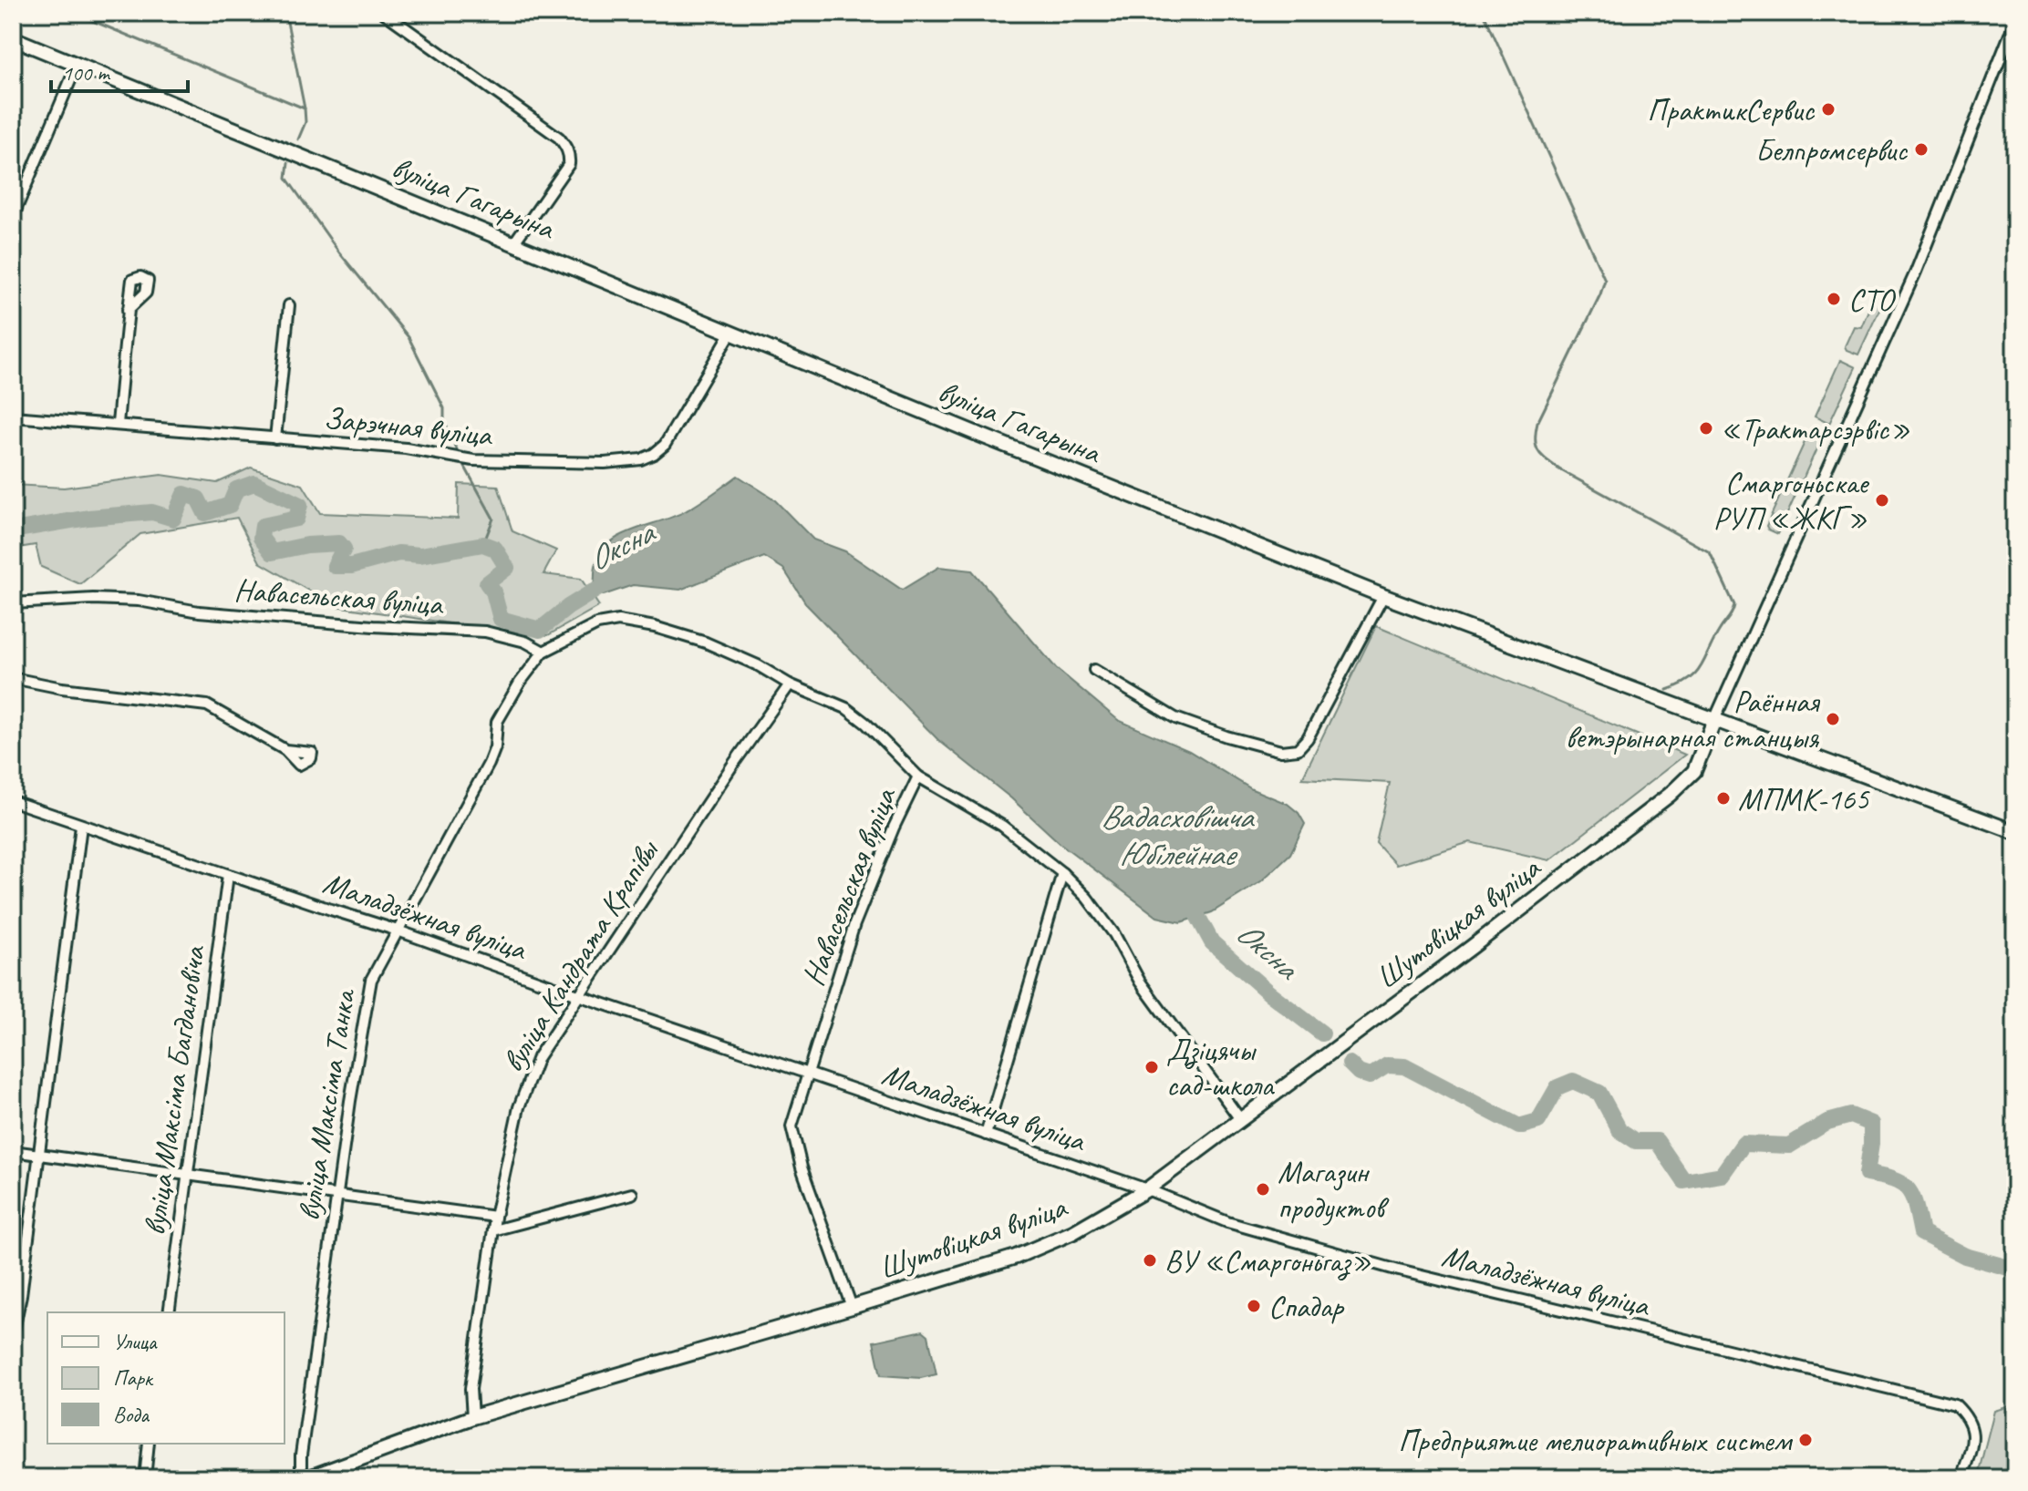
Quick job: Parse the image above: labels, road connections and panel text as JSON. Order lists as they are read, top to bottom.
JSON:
{
  "streets": {
    "main road": ["вуліца Гагарына", "Шутовіцкая вуліца"],
    "street": [
      "Зарэчная вуліца",
      "Навасельская вуліца",
      "Маладзёжная вуліца",
      "вуліца Кандрата Крапівы",
      "вуліца Максіма Багдановіча",
      "вуліца Максіма Танка"
    ]
  },
  "crossings": [
    ["вуліца Гагарына", "Зарэчная вуліца"],
    ["вуліца Гагарына", "Шутовіцкая вуліца"],
    ["Навасельская вуліца", "Маладзёжная вуліца"],
    ["Навасельская вуліца", "Шутовіцкая вуліца"],
    ["Навасельская вуліца", "вуліца Кандрата Крапівы"],
    ["Навасельская вуліца", "вуліца Максіма Танка"],
    ["Маладзёжная вуліца", "Шутовіцкая вуліца"],
    ["Маладзёжная вуліца", "вуліца Кандрата Крапівы"],
    ["Маладзёжная вуліца", "вуліца Максіма Багдановіча"],
    ["Маладзёжная вуліца", "вуліца Максіма Танка"],
    ["Шутовіцкая вуліца", "вуліца Кандрата Крапівы"]
  ],
  "water": ["Оксна", "Вадасховішча Юбілейнае"],
  "places": [
    "ПрактикСервис",
    "Белпромсервис",
    "СТО",
    "«Трактарсэрвіс»",
    "Смаргоньскае РУП «ЖКГ»",
    "Раённая ветэрынарная станцыя",
    "МПМК-165",
    "Дзіцячы сад-школа",
    "Магазин продуктов",
    "ВУ «Смаргоньгаз»",
    "Спадар",
    "Предприятие мелиоративных систем"
  ],
  "legend": ["Улица", "Парк", "Вода"],
  "scale_bar": "100 m"
}
